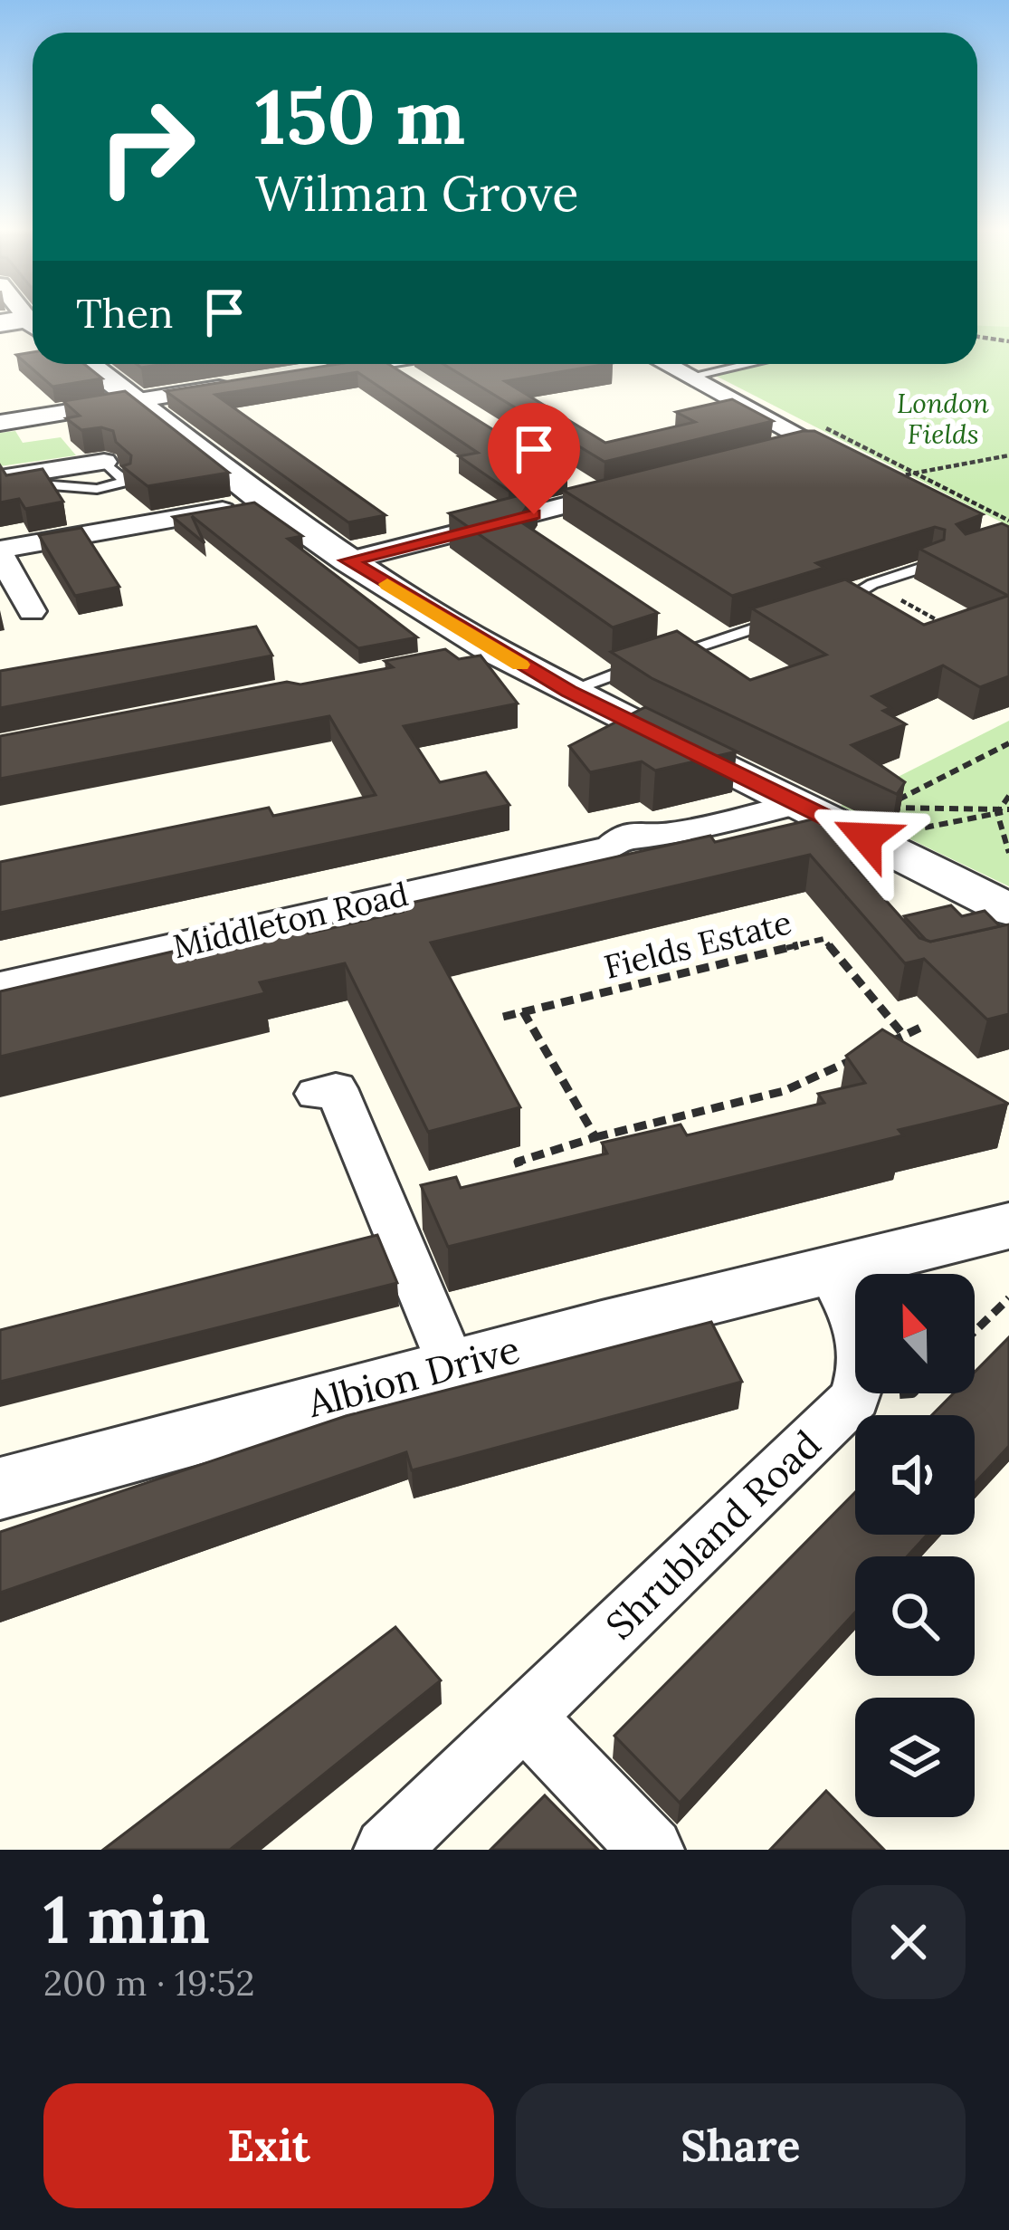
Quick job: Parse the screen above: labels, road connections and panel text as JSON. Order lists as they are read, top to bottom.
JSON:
{
  "streets": {
    "street": ["Middleton Road", "Albion Drive", "Shrubland Road"],
    "path": ["Fields Estate"]
  },
  "crossings": [
    ["Albion Drive", "Shrubland Road"]
  ],
  "parks": ["London Fields"],
  "north": "top",
  "page": {
    "turn": ["150 m", "Wilman Grove"],
    "then": "Then",
    "heading": ["1 min", "200 m · 19:52"],
    "buttons": ["Exit", "Share"]
  }
}
